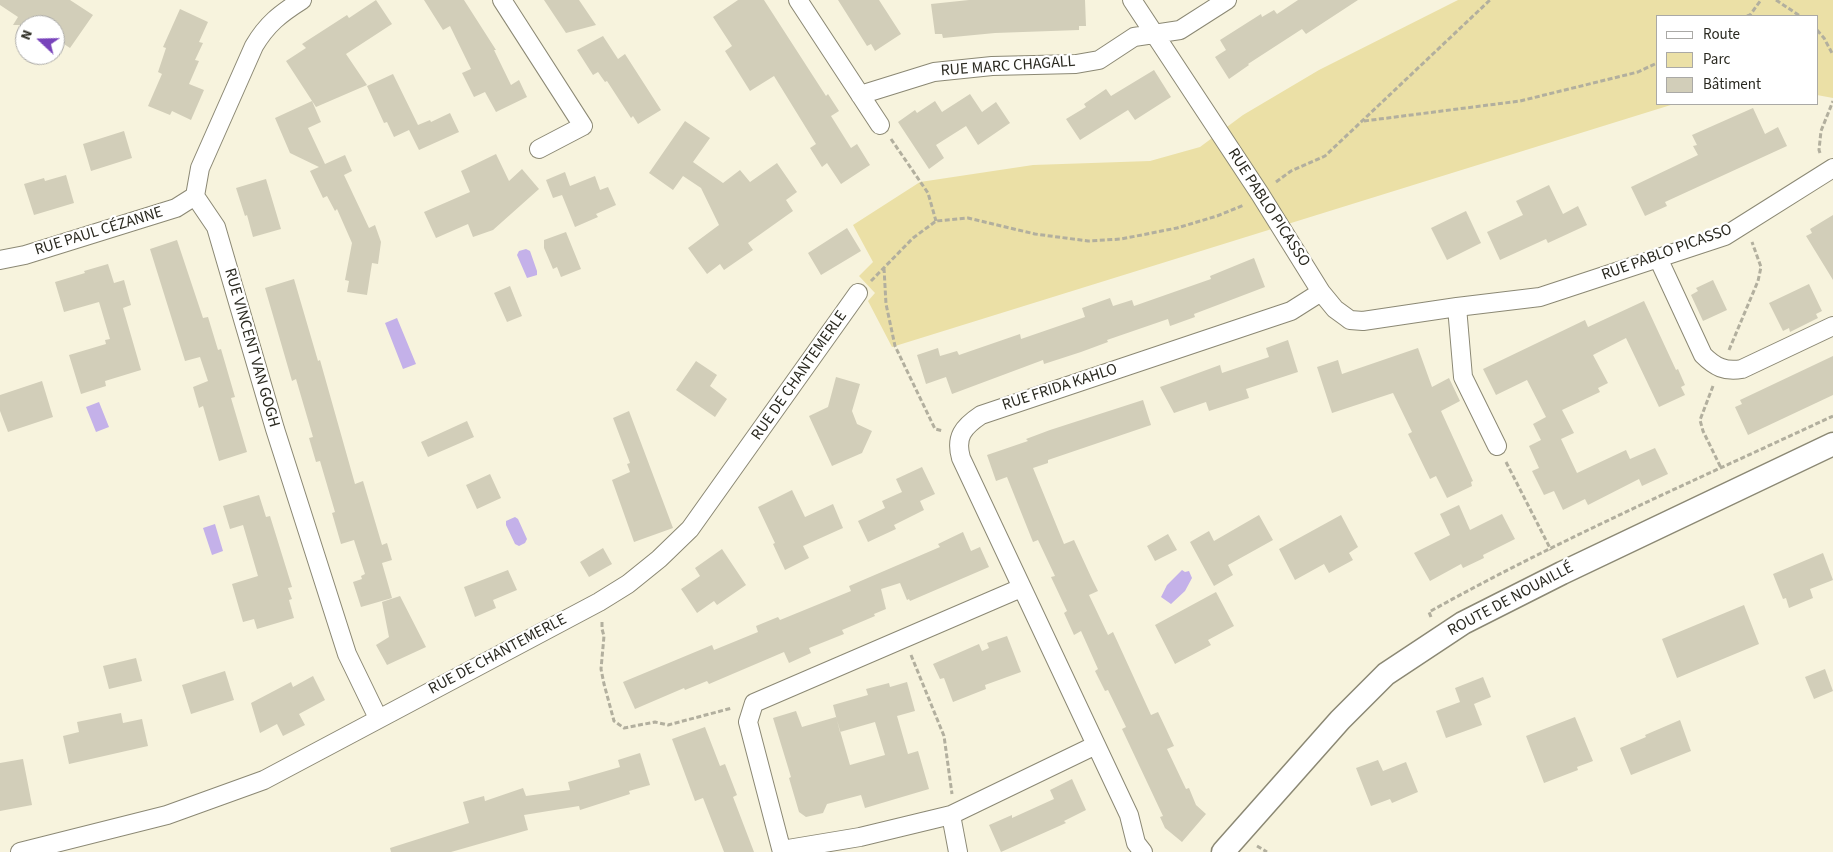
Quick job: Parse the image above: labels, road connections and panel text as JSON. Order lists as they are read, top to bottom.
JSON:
{
  "streets": {
    "street": [
      "RUE MARC CHAGALL",
      "RUE PABLO PICASSO",
      "RUE PAUL CÉZANNE",
      "RUE VINCENT VAN GOGH",
      "RUE DE CHANTEMERLE",
      "RUE FRIDA KAHLO",
      "ROUTE DE NOUAILLÉ"
    ]
  },
  "crossings": [
    ["RUE MARC CHAGALL", "RUE PABLO PICASSO"],
    ["RUE PABLO PICASSO", "RUE FRIDA KAHLO"],
    ["RUE PAUL CÉZANNE", "RUE VINCENT VAN GOGH"],
    ["RUE VINCENT VAN GOGH", "RUE DE CHANTEMERLE"]
  ],
  "legend": ["Route", "Parc", "Bâtiment"],
  "north": "left"
}
